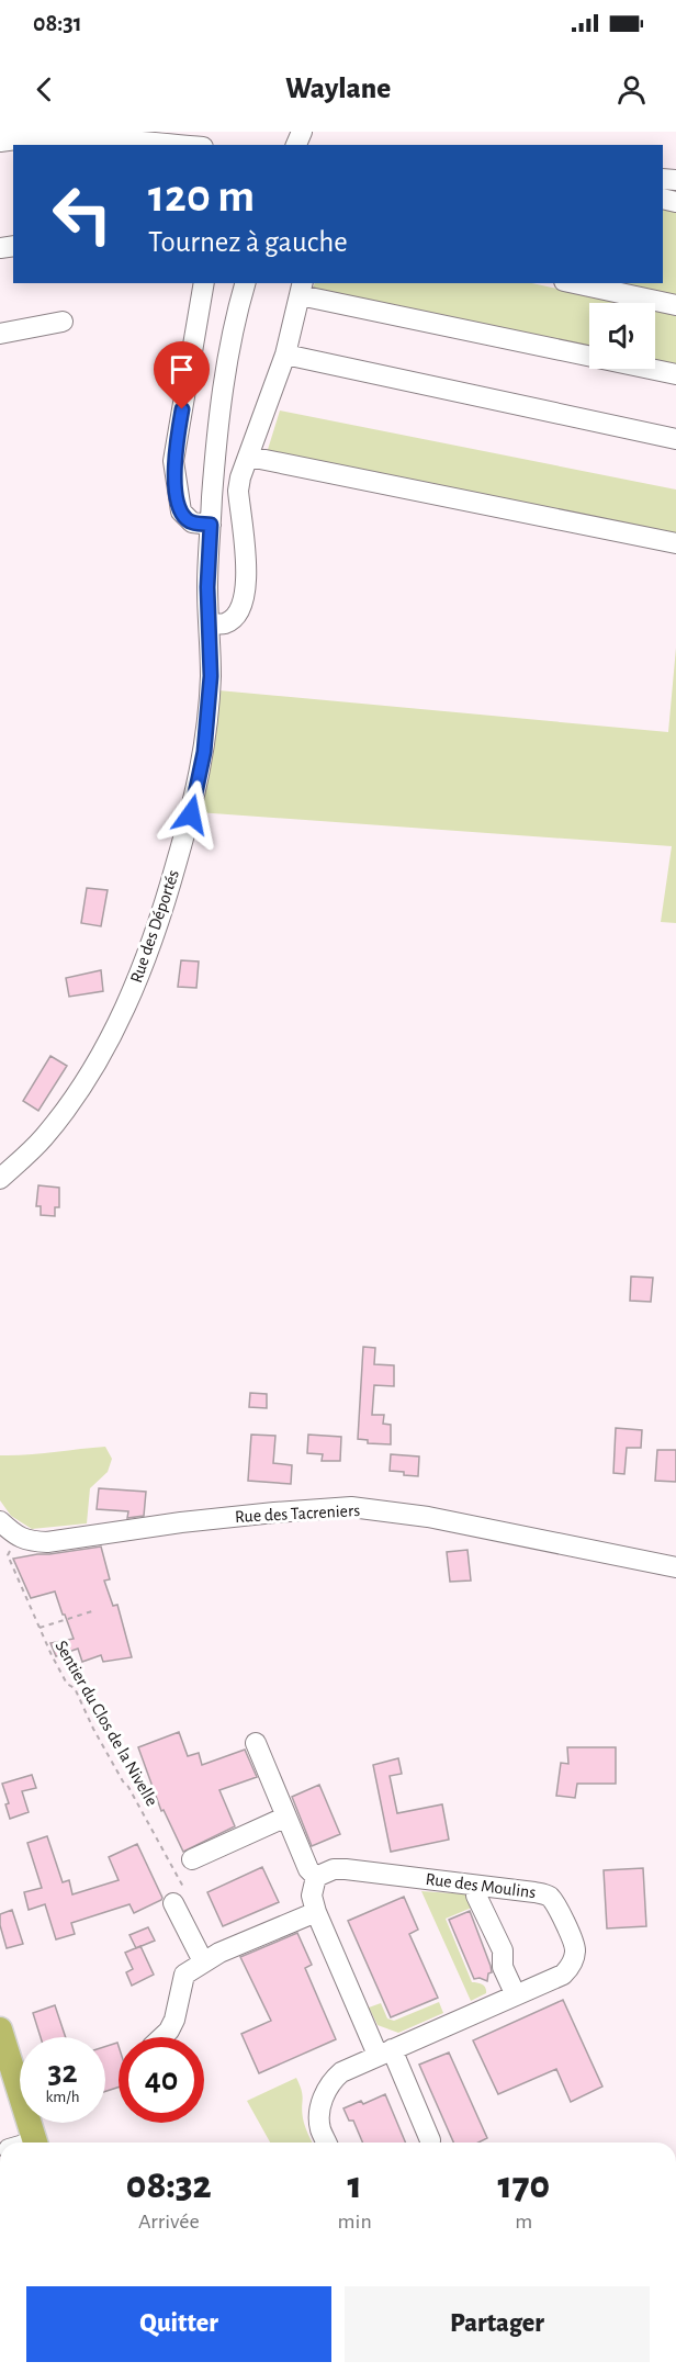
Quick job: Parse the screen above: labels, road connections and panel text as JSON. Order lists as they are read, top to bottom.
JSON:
{
  "streets": {
    "street": ["Rue des Déportés", "Rue des Tacreniers", "Rue des Moulins"],
    "path": ["Sentier du Clos de la Nivelle"]
  },
  "crossings": [
    ["Rue des Tacreniers", "Sentier du Clos de la Nivelle"]
  ],
  "page": {
    "status": "08:31",
    "header": "Waylane",
    "turn": ["120 m", "Tournez à gauche"],
    "speed": "32 km/h",
    "limit": "40",
    "eta": [
      "08:32",
      "Arrivée",
      "1",
      "min",
      "170",
      "m"
    ],
    "buttons": ["Quitter", "Partager"]
  }
}
